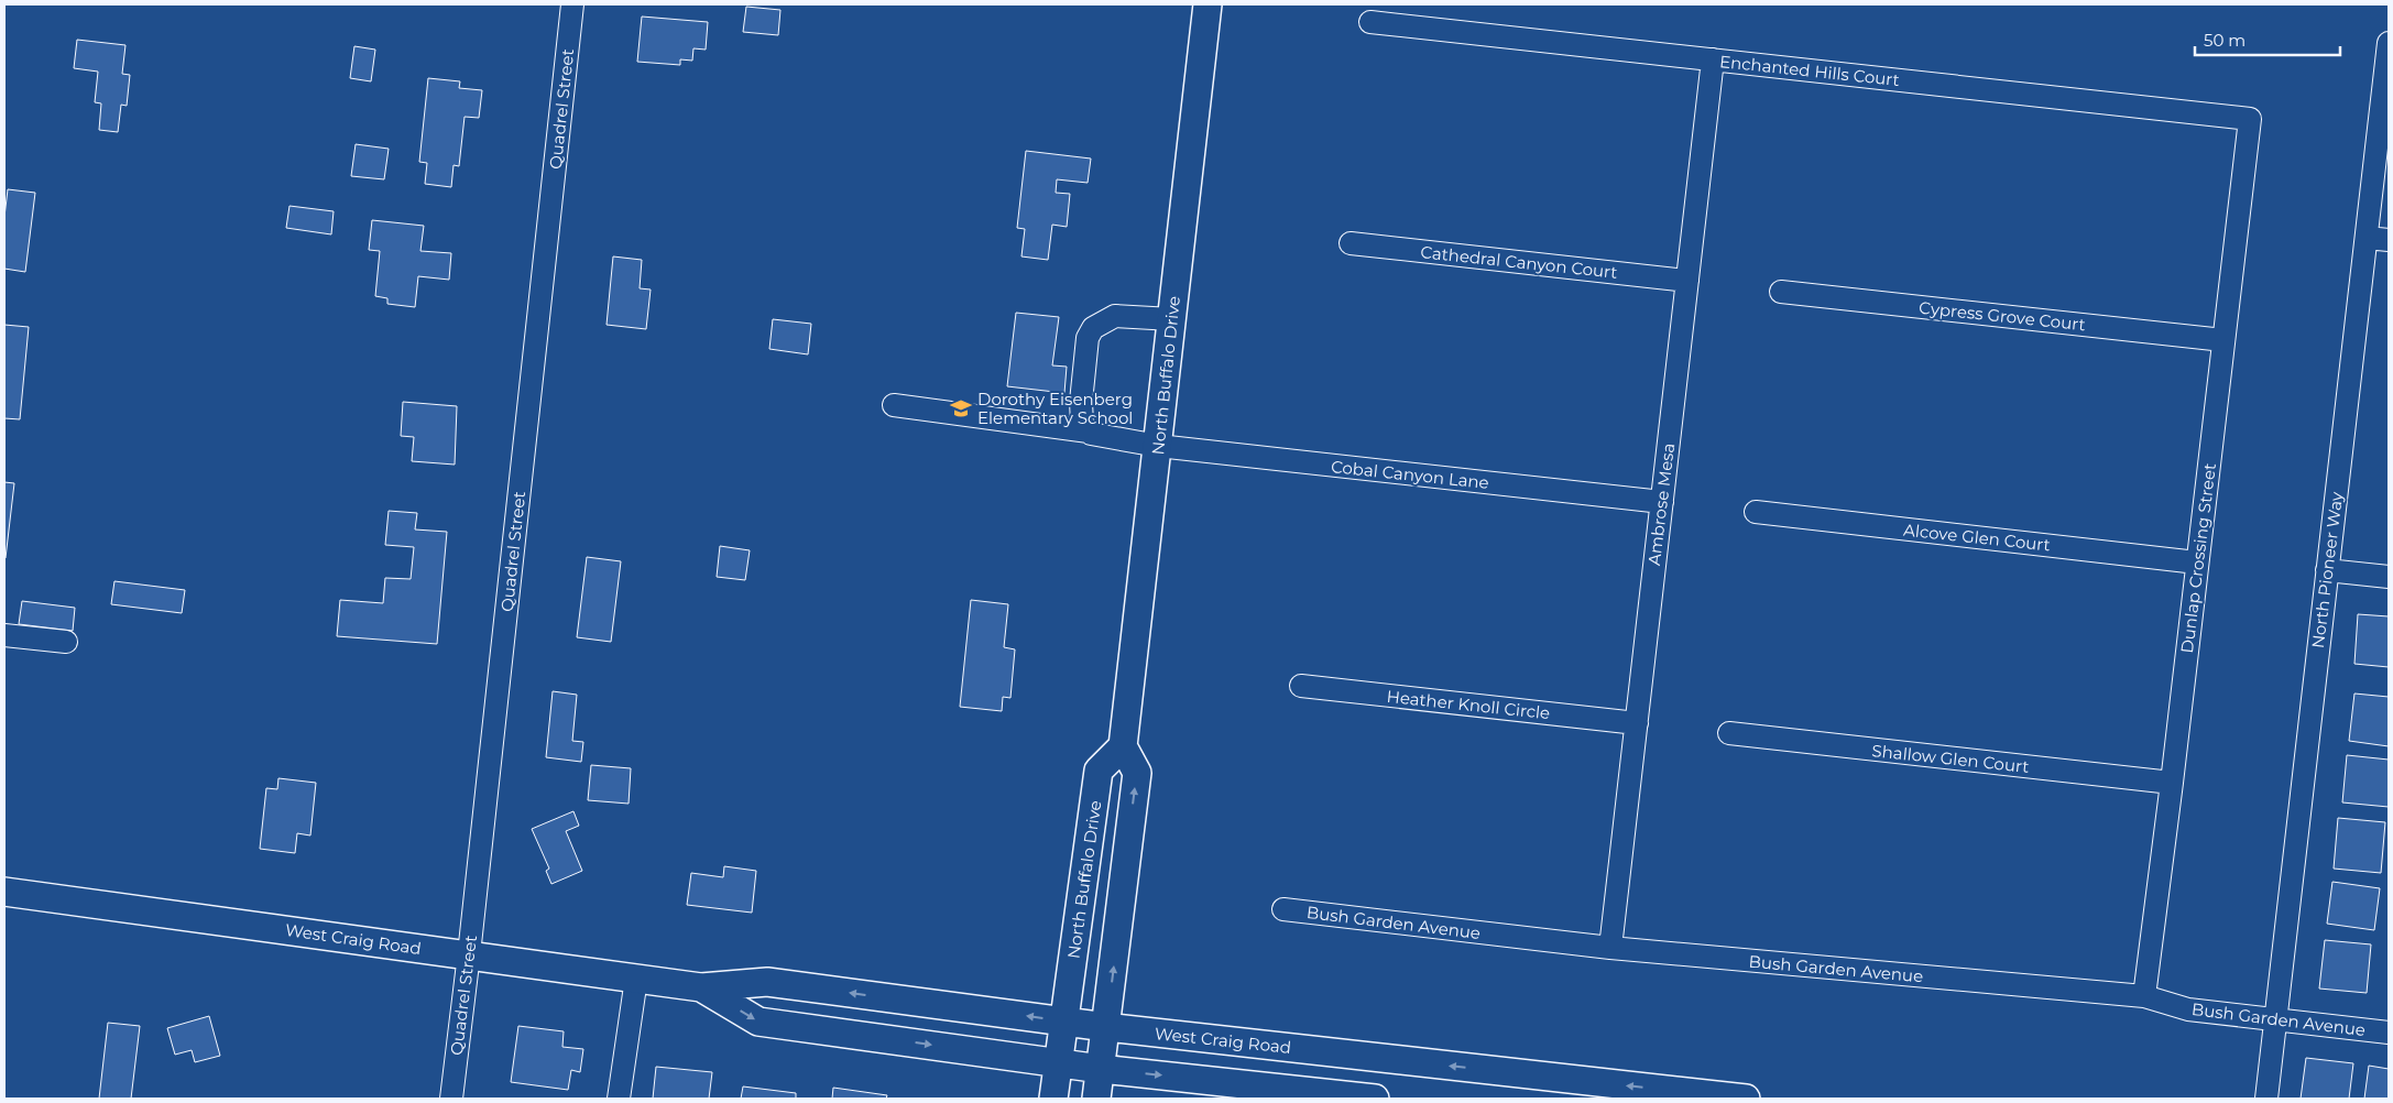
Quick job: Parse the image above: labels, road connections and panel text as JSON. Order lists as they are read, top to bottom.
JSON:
{
  "streets": {
    "main road": ["North Buffalo Drive", "West Craig Road"],
    "street": [
      "Enchanted Hills Court",
      "Quadrel Street",
      "Cathedral Canyon Court",
      "Cypress Grove Court",
      "Cobal Canyon Lane",
      "Ambrose Mesa",
      "Alcove Glen Court",
      "Dunlap Crossing Street",
      "North Pioneer Way",
      "Heather Knoll Circle",
      "Shallow Glen Court",
      "Bush Garden Avenue"
    ]
  },
  "crossings": [
    ["Enchanted Hills Court", "Ambrose Mesa"],
    ["Enchanted Hills Court", "Dunlap Crossing Street"],
    ["Quadrel Street", "West Craig Road"],
    ["Cathedral Canyon Court", "Ambrose Mesa"],
    ["Cypress Grove Court", "Dunlap Crossing Street"],
    ["North Buffalo Drive", "Cobal Canyon Lane"],
    ["North Buffalo Drive", "West Craig Road"],
    ["Cobal Canyon Lane", "Ambrose Mesa"],
    ["Ambrose Mesa", "Heather Knoll Circle"],
    ["Ambrose Mesa", "Bush Garden Avenue"],
    ["Alcove Glen Court", "Dunlap Crossing Street"],
    ["Dunlap Crossing Street", "Shallow Glen Court"],
    ["Dunlap Crossing Street", "Bush Garden Avenue"],
    ["North Pioneer Way", "Bush Garden Avenue"]
  ],
  "places": {
    "school or university": ["Dorothy Eisenberg Elementary School"]
  },
  "scale_bar": "50 m"
}
